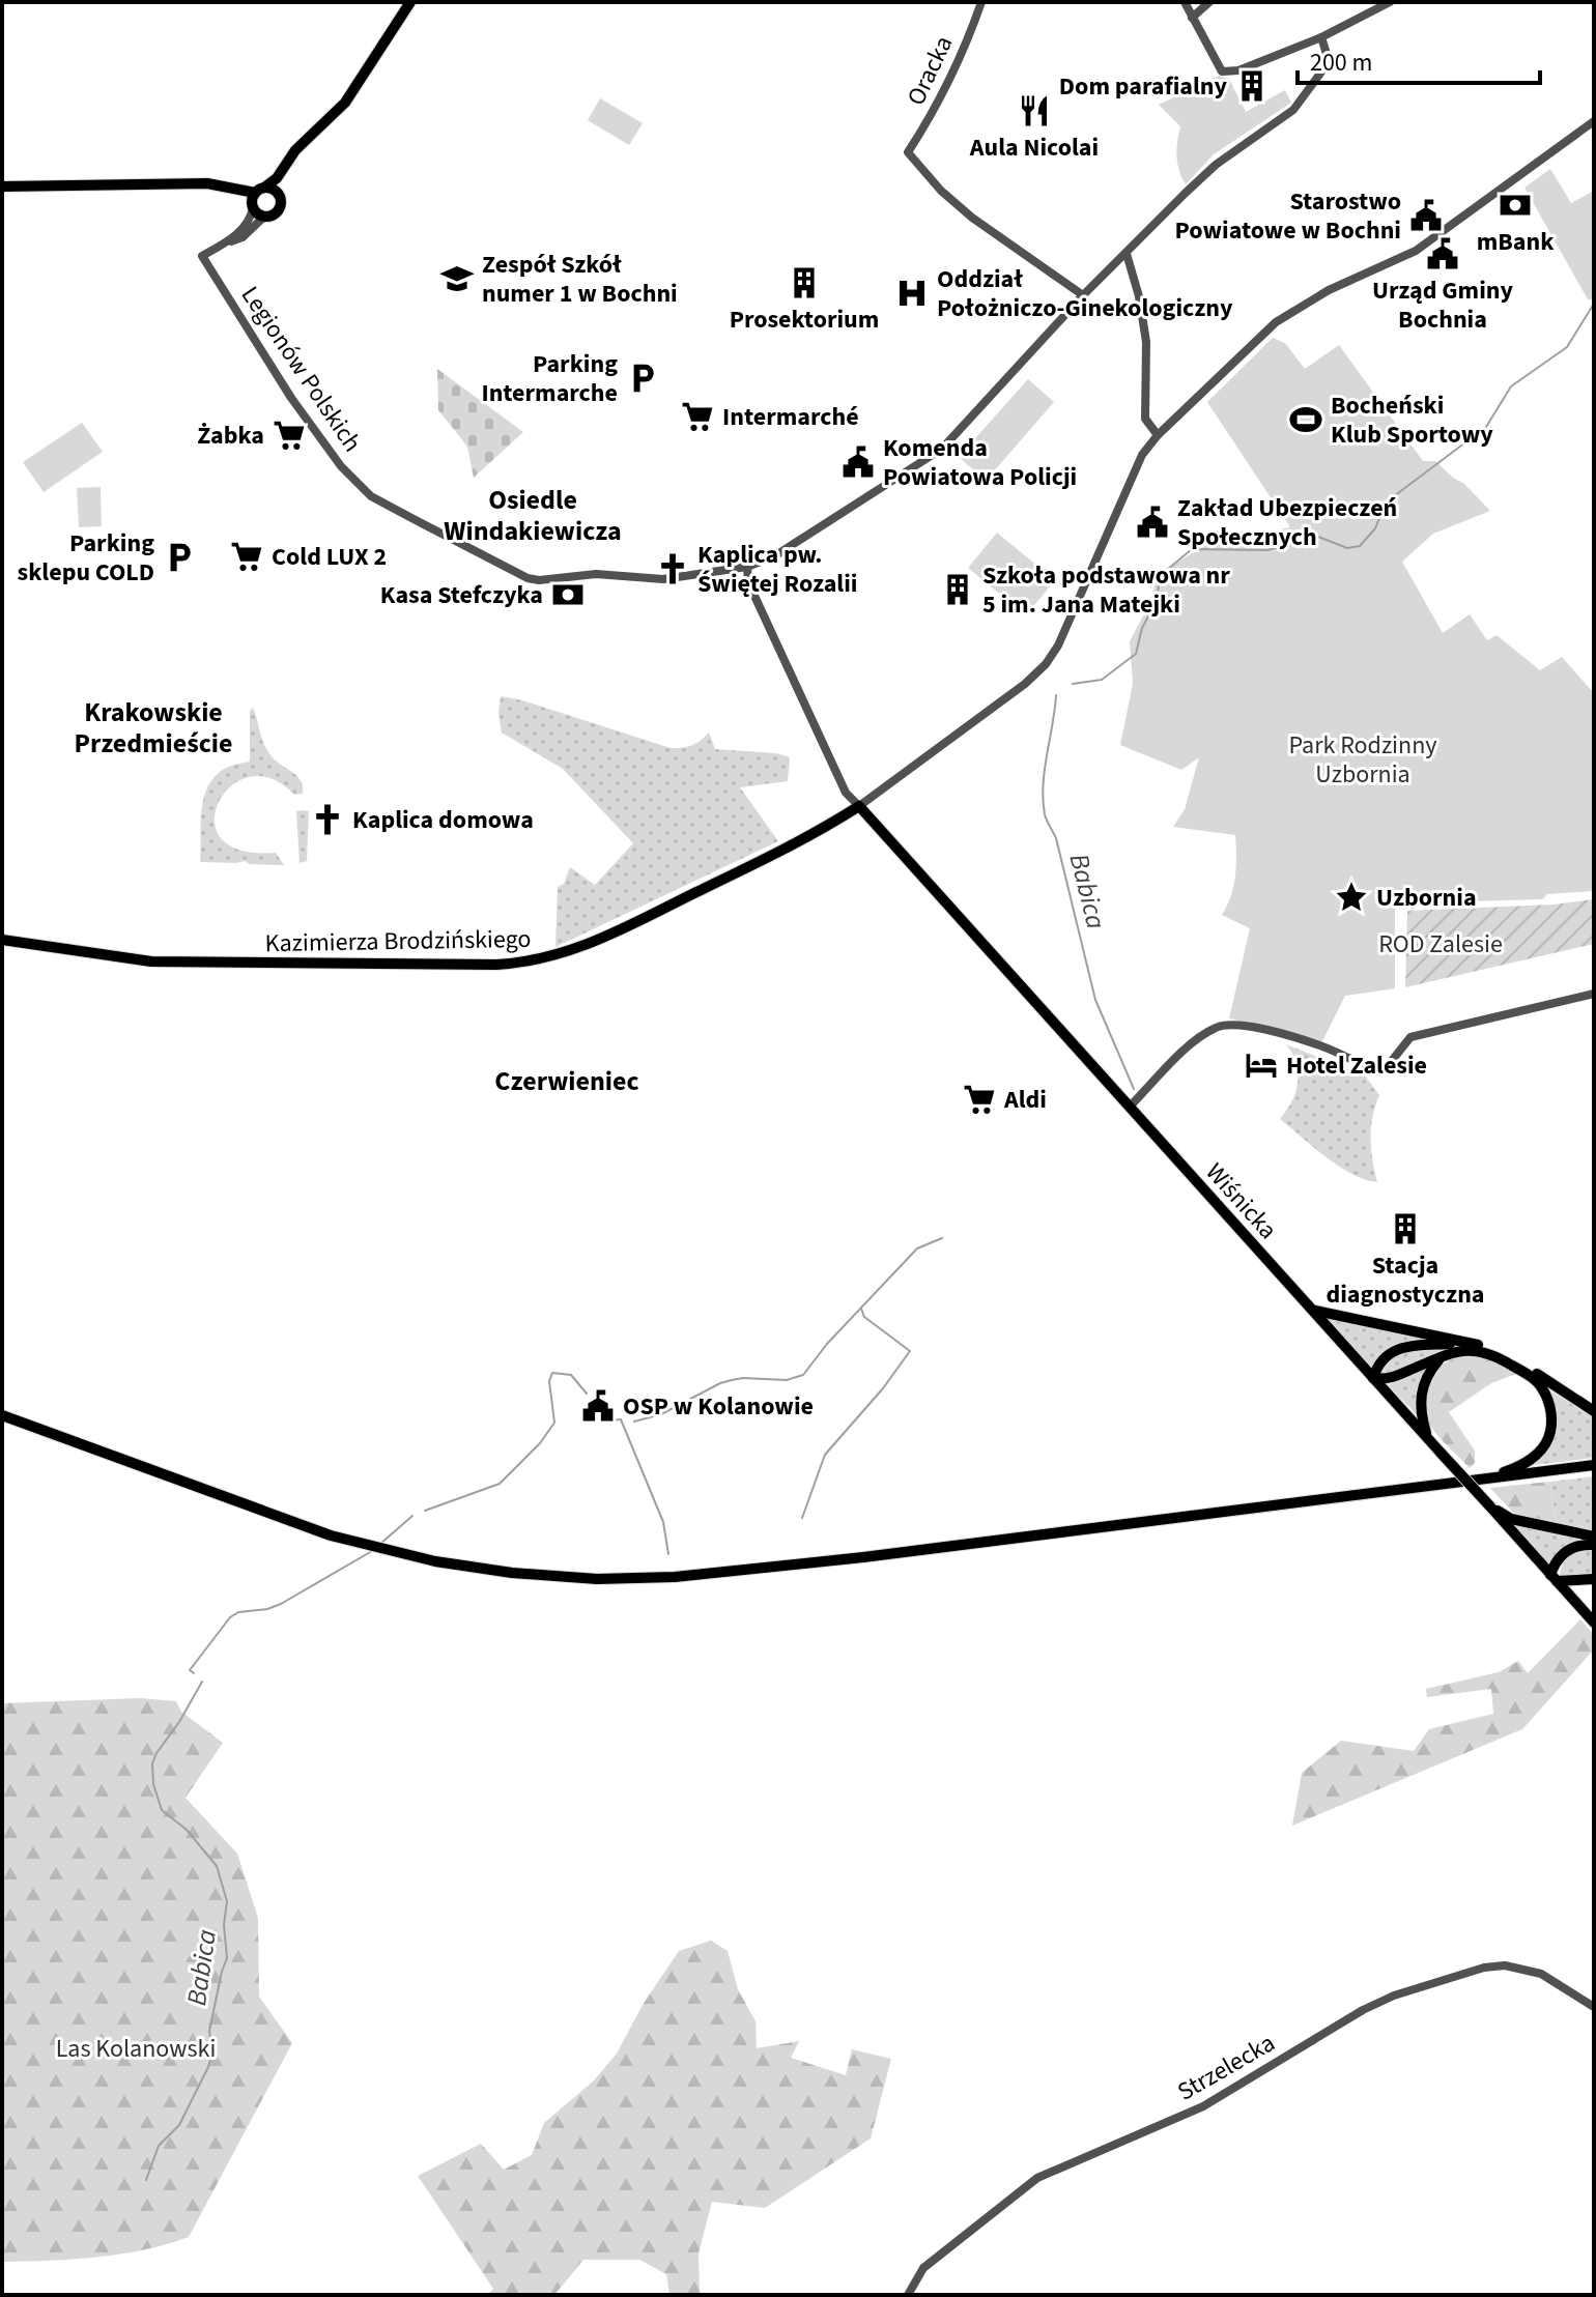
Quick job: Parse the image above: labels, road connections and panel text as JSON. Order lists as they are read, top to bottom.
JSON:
{
  "streets": {
    "main road": ["Kazimierza Brodzińskiego", "Wiśnicka"],
    "street": ["Oracka", "Legionów Polskich", "Strzelecka"]
  },
  "crossings": [
    ["Kazimierza Brodzińskiego", "Wiśnicka"]
  ],
  "districts": ["Osiedle Windakiewicza", "Krakowskie Przedmieście", "Czerwieniec"],
  "water": ["Babica"],
  "parks": ["Park Rodzinny Uzbornia", "ROD Zalesie", "Las Kolanowski"],
  "places": {
    "building": [
      "Dom parafialny",
      "Prosektorium",
      "Szkoła podstawowa nr 5 im. Jana Matejki",
      "Stacja diagnostyczna"
    ],
    "restaurant": ["Aula Nicolai"],
    "bank": ["mBank", "Kasa Stefczyka"],
    "public building": [
      "Starostwo Powiatowe w Bochni",
      "Urząd Gminy Bochnia",
      "Komenda Powiatowa Policji",
      "Zakład Ubezpieczeń Społecznych",
      "OSP w Kolanowie"
    ],
    "school or university": ["Zespół Szkół numer 1 w Bochni"],
    "hospital": ["Oddział Położniczo-Ginekologiczny"],
    "parking": ["Parking Intermarche", "Parking sklepu COLD"],
    "supermarket": [
      "Intermarché",
      "Żabka",
      "Cold LUX 2",
      "Aldi"
    ],
    "sports": ["Bocheński Klub Sportowy"],
    "church": ["Kaplica pw. Świętej Rozalii", "Kaplica domowa"],
    "place": ["Uzbornia"],
    "hotel": ["Hotel Zalesie"]
  },
  "scale_bar": "200 m"
}
